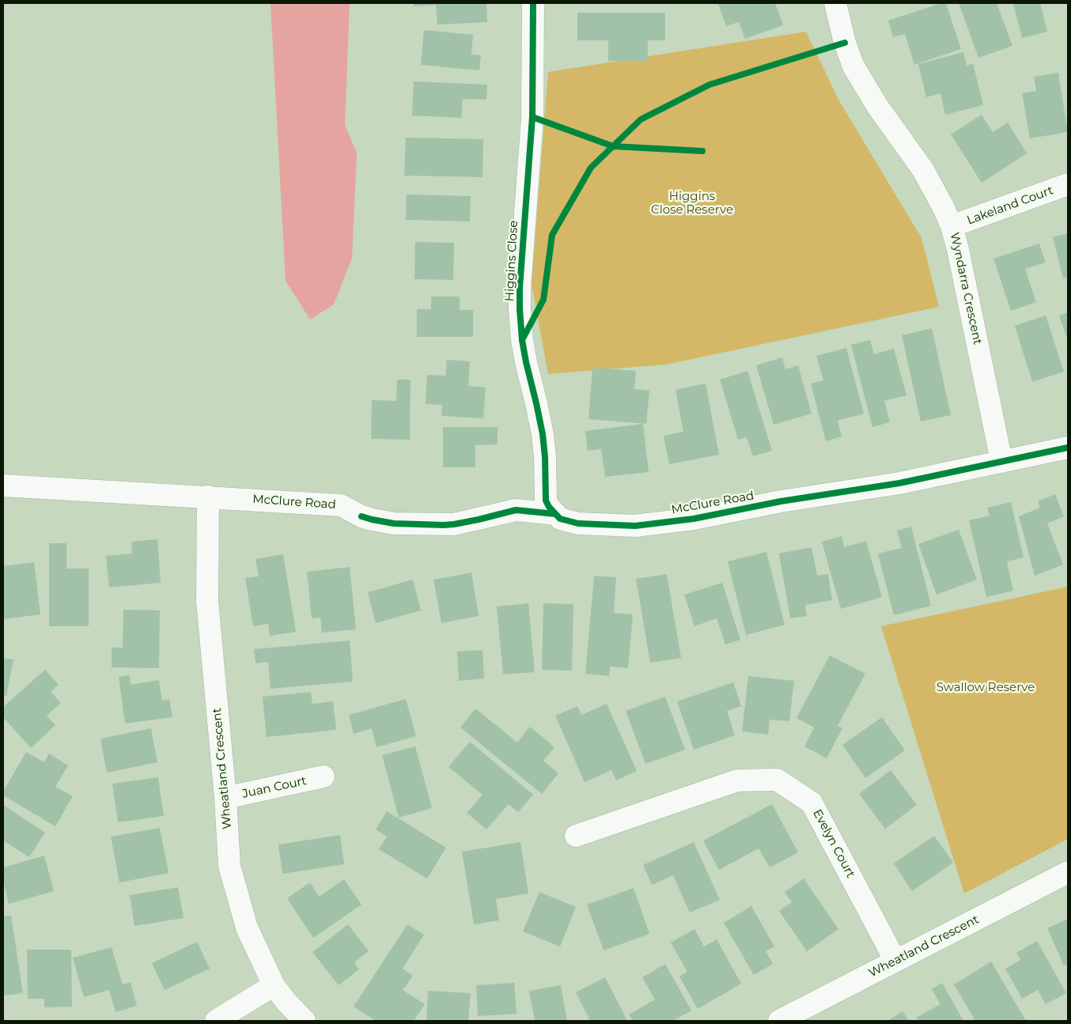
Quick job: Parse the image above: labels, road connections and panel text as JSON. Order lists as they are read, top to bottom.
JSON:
{
  "streets": {
    "street": [
      "Lakeland Court",
      "Higgins Close",
      "Wyndarra Crescent",
      "McClure Road",
      "Wheatland Crescent",
      "Juan Court",
      "Evelyn Court"
    ]
  },
  "crossings": [
    ["Lakeland Court", "Wyndarra Crescent"],
    ["Higgins Close", "McClure Road"],
    ["Wyndarra Crescent", "McClure Road"],
    ["McClure Road", "Wheatland Crescent"],
    ["Wheatland Crescent", "Juan Court"],
    ["Wheatland Crescent", "Evelyn Court"]
  ],
  "parks": ["Higgins Close Reserve", "Swallow Reserve"]
}
